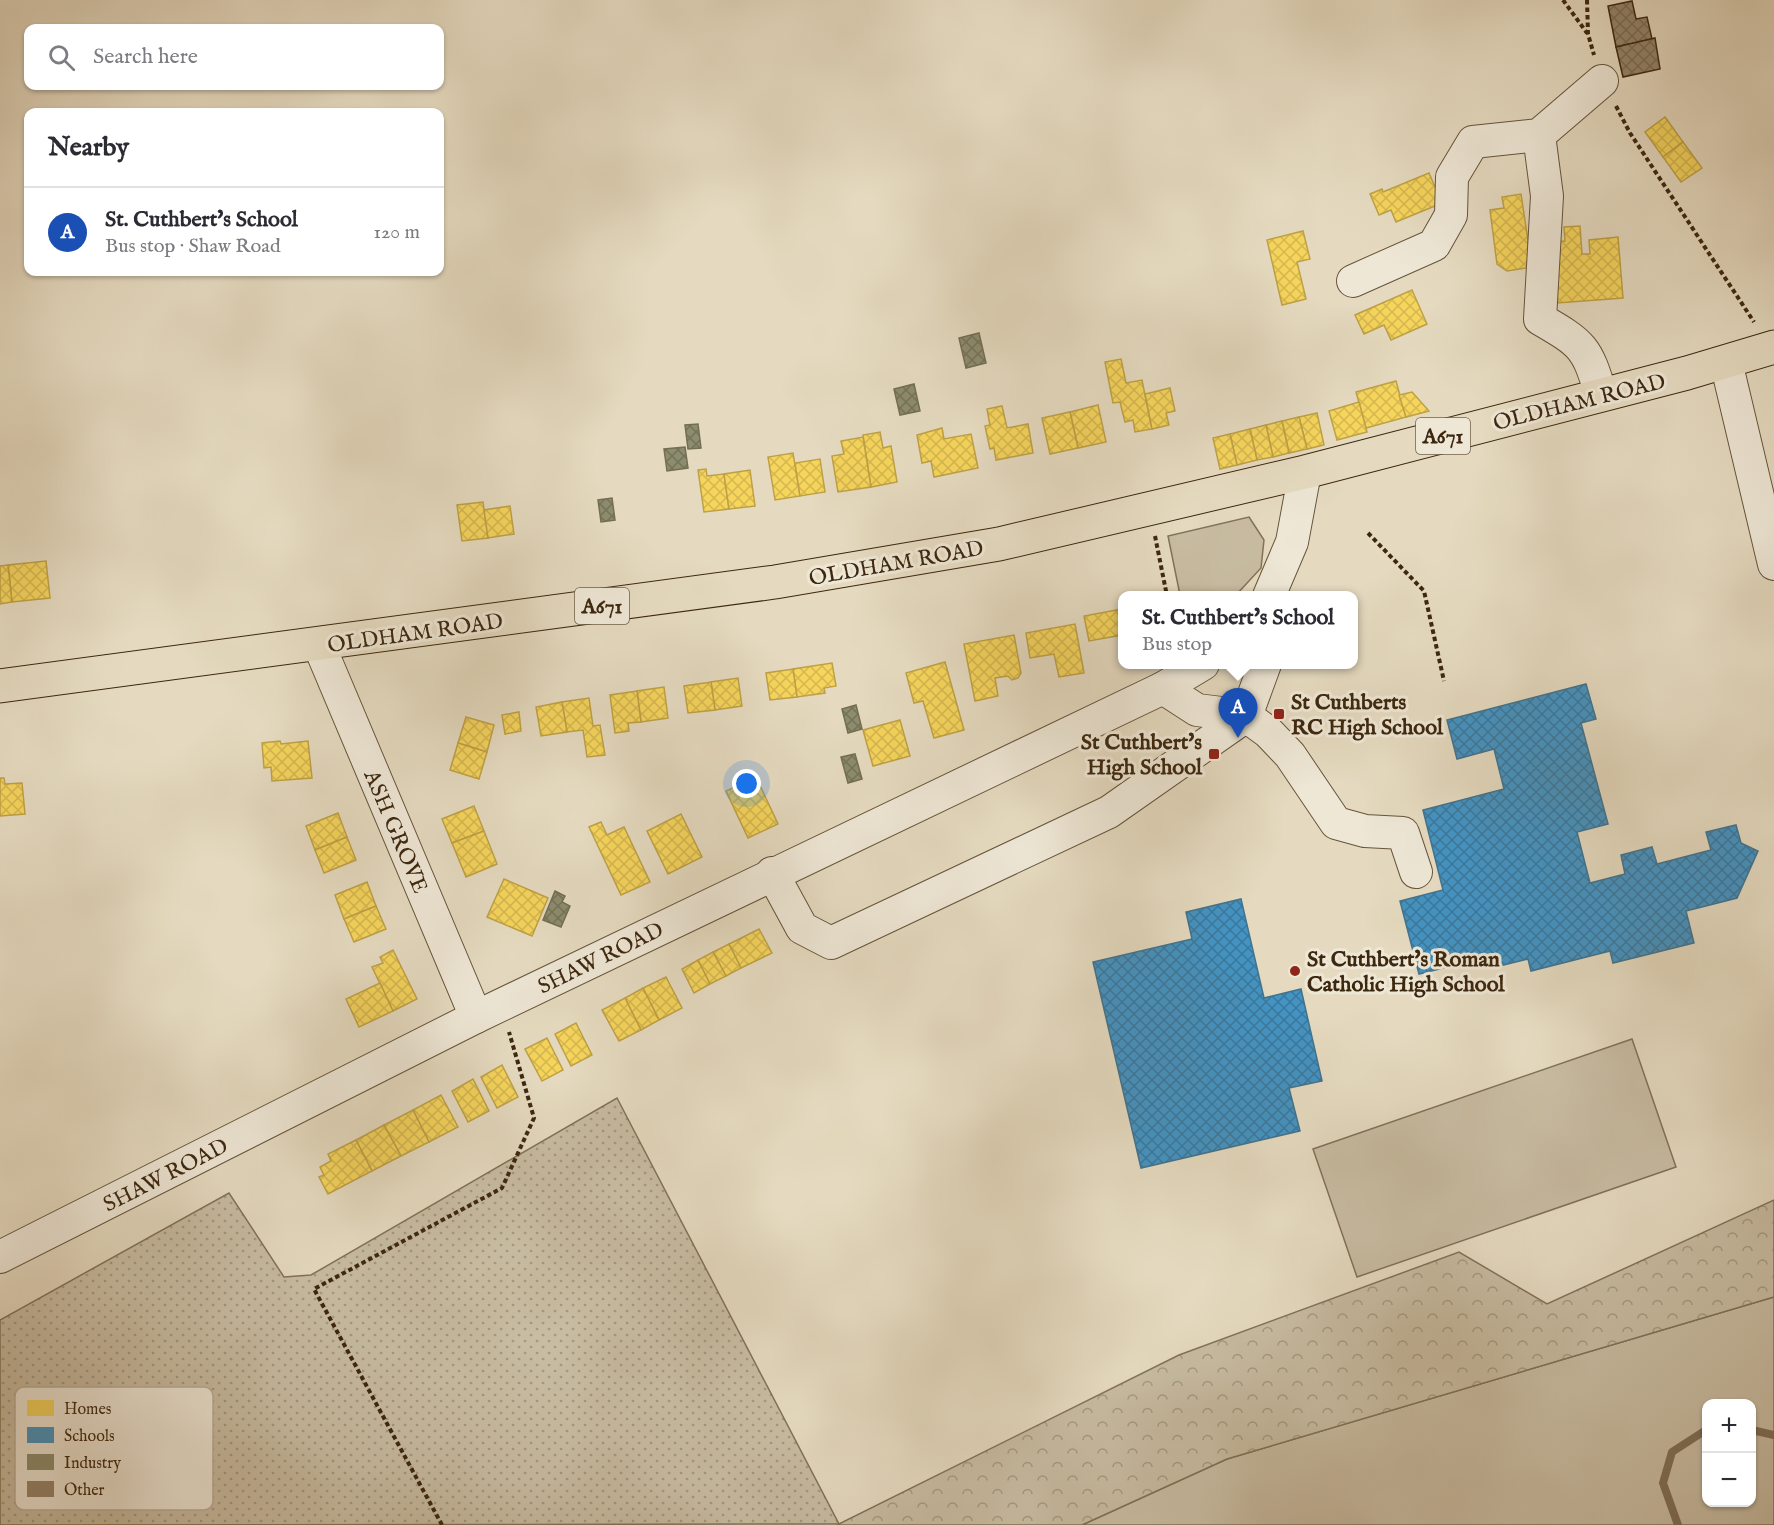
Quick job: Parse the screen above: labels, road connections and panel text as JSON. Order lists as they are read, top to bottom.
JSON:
{
  "streets": {
    "main road": ["OLDHAM ROAD", "A671"],
    "street": ["ASH GROVE", "SHAW ROAD"]
  },
  "crossings": [
    ["OLDHAM ROAD", "ASH GROVE"],
    ["ASH GROVE", "SHAW ROAD"]
  ],
  "places": {
    "transit": ["St Cuthberts RC High School", "St Cuthbert's High School"],
    "other": ["St Cuthbert's Roman Catholic High School"]
  },
  "legend": [
    "Homes",
    "Schools",
    "Industry",
    "Other"
  ],
  "page": {
    "search": "Search here",
    "heading": "Nearby",
    "list": [
      {
        "mark": "A",
        "name": "St. Cuthbert's School",
        "note": "Bus stop · Shaw Road",
        "value": "120 m"
      }
    ],
    "popup": ["St. Cuthbert's School", "Bus stop"],
    "pins": "A",
    "map_buttons": ["+", "−"]
  }
}
